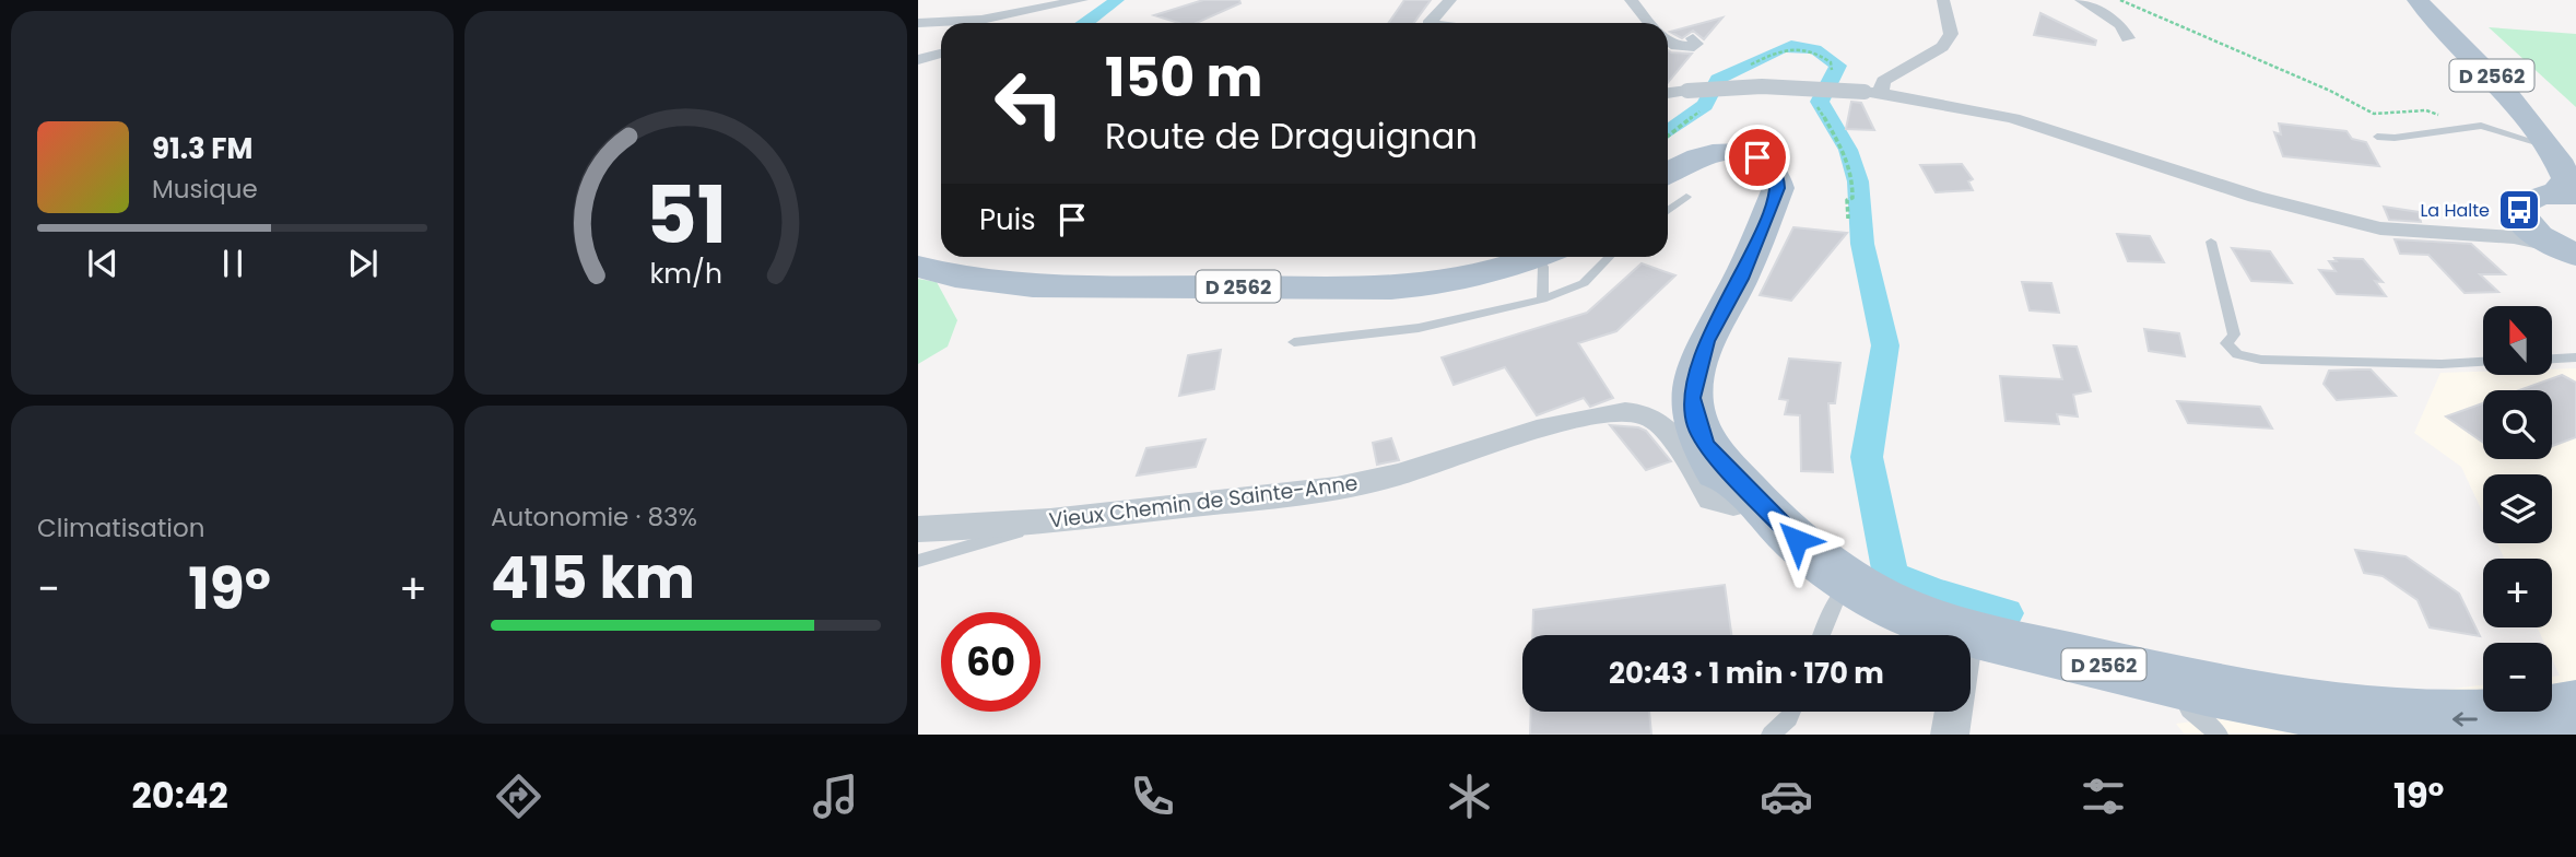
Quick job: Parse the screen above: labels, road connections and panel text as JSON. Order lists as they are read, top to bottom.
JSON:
{
  "streets": {
    "main road": ["D 2562"],
    "street": ["Vieux Chemin de Sainte-Anne"]
  },
  "crossings": [
    ["D 2562", "Vieux Chemin de Sainte-Anne"]
  ],
  "places": {
    "bus stop": ["La Halte"]
  },
  "north": "top",
  "page": {
    "turn": ["150 m", "Route de Draguignan"],
    "song": ["91.3 FM", "Musique"],
    "then": "Puis",
    "map_buttons": ["+", "−"],
    "tile": [
      "Climatisation",
      ["Autonomie · 83%", "415 km"]
    ],
    "heat": ["−", "19°", "+"],
    "limit": "60",
    "trip": "20:43 · 1 min · 170 m",
    "tabs": ["20:42", "19°"],
    "gauge": ["51", "km/h"]
  }
}
